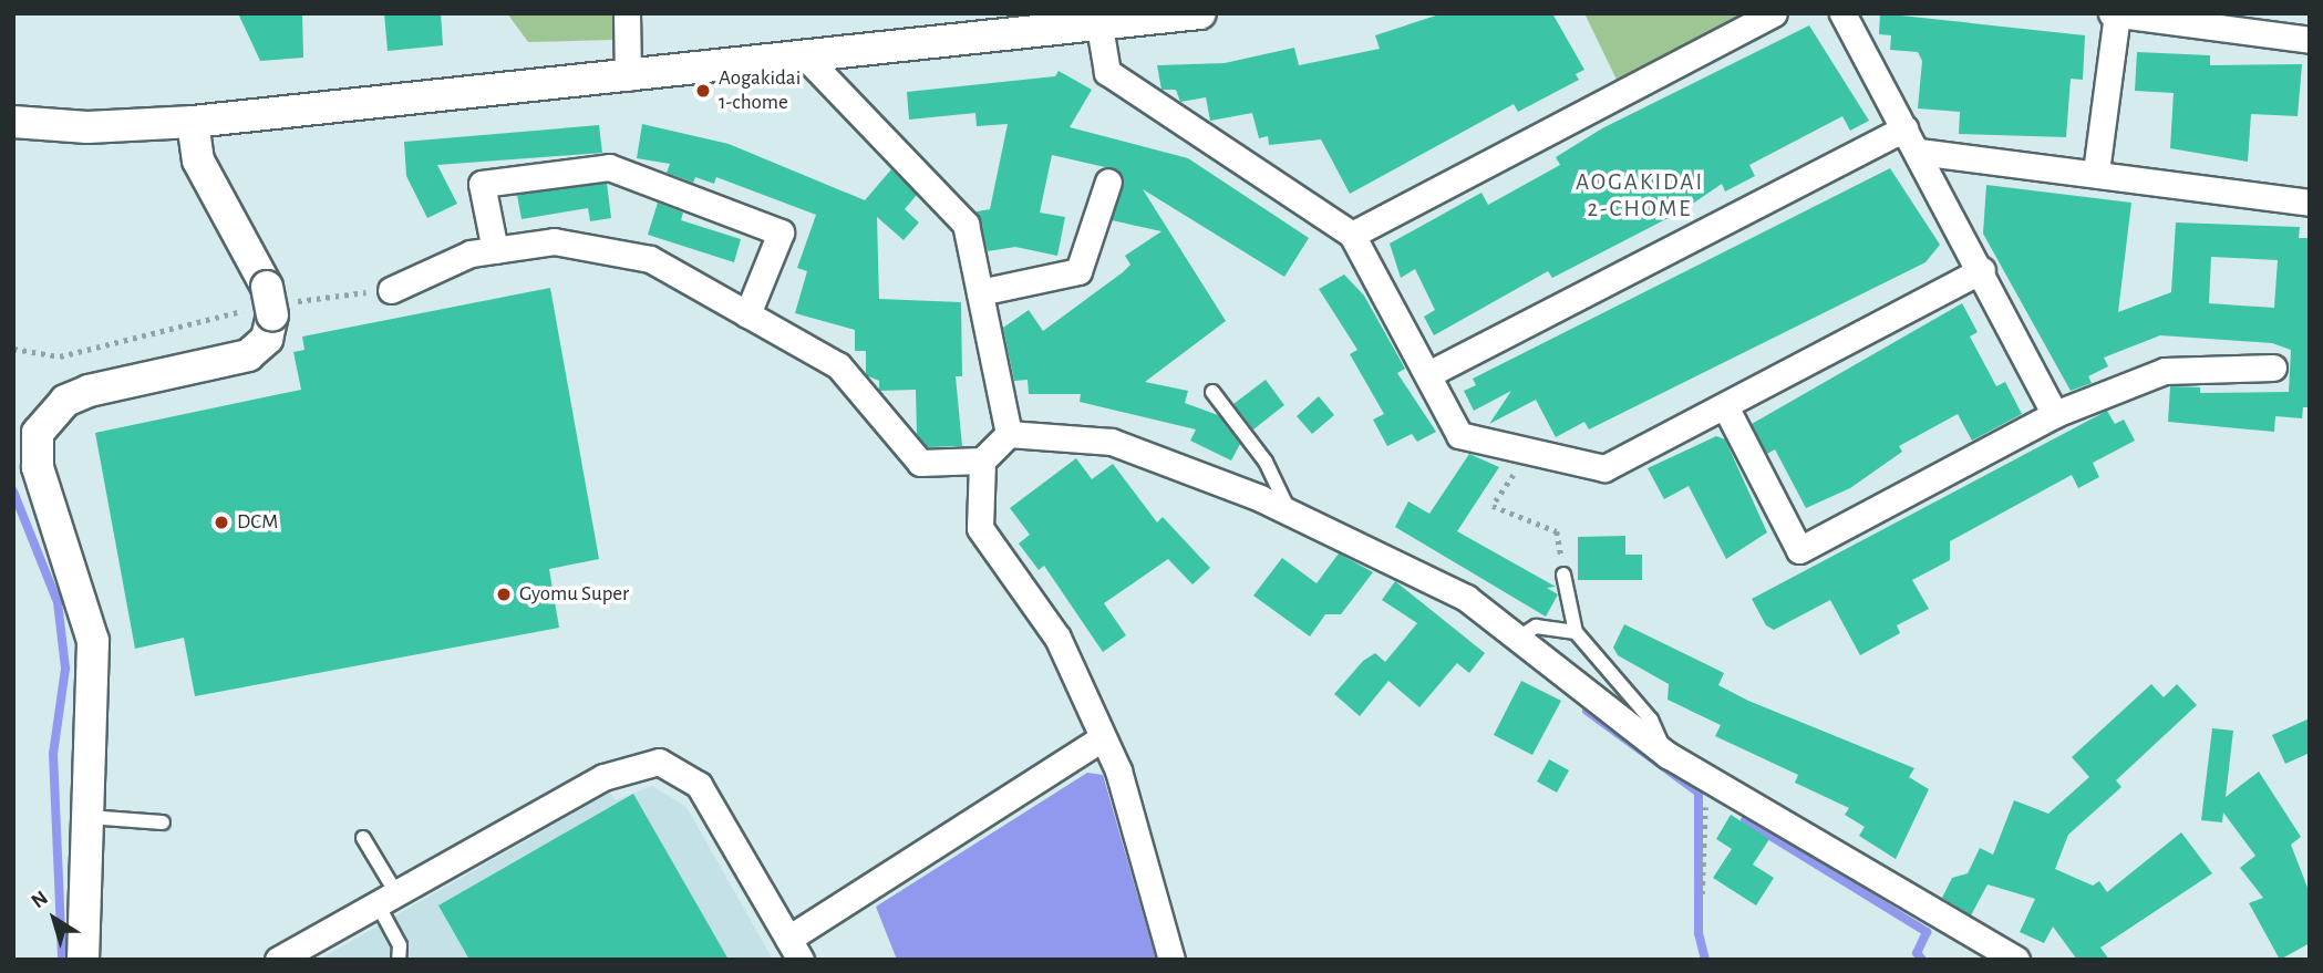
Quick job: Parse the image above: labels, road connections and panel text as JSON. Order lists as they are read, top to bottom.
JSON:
{
  "districts": ["AOGAKIDAI 2-CHOME"],
  "places": ["Aogakidai 1-chome", "DCM", "Gyomu Super"],
  "north": "top left"
}
